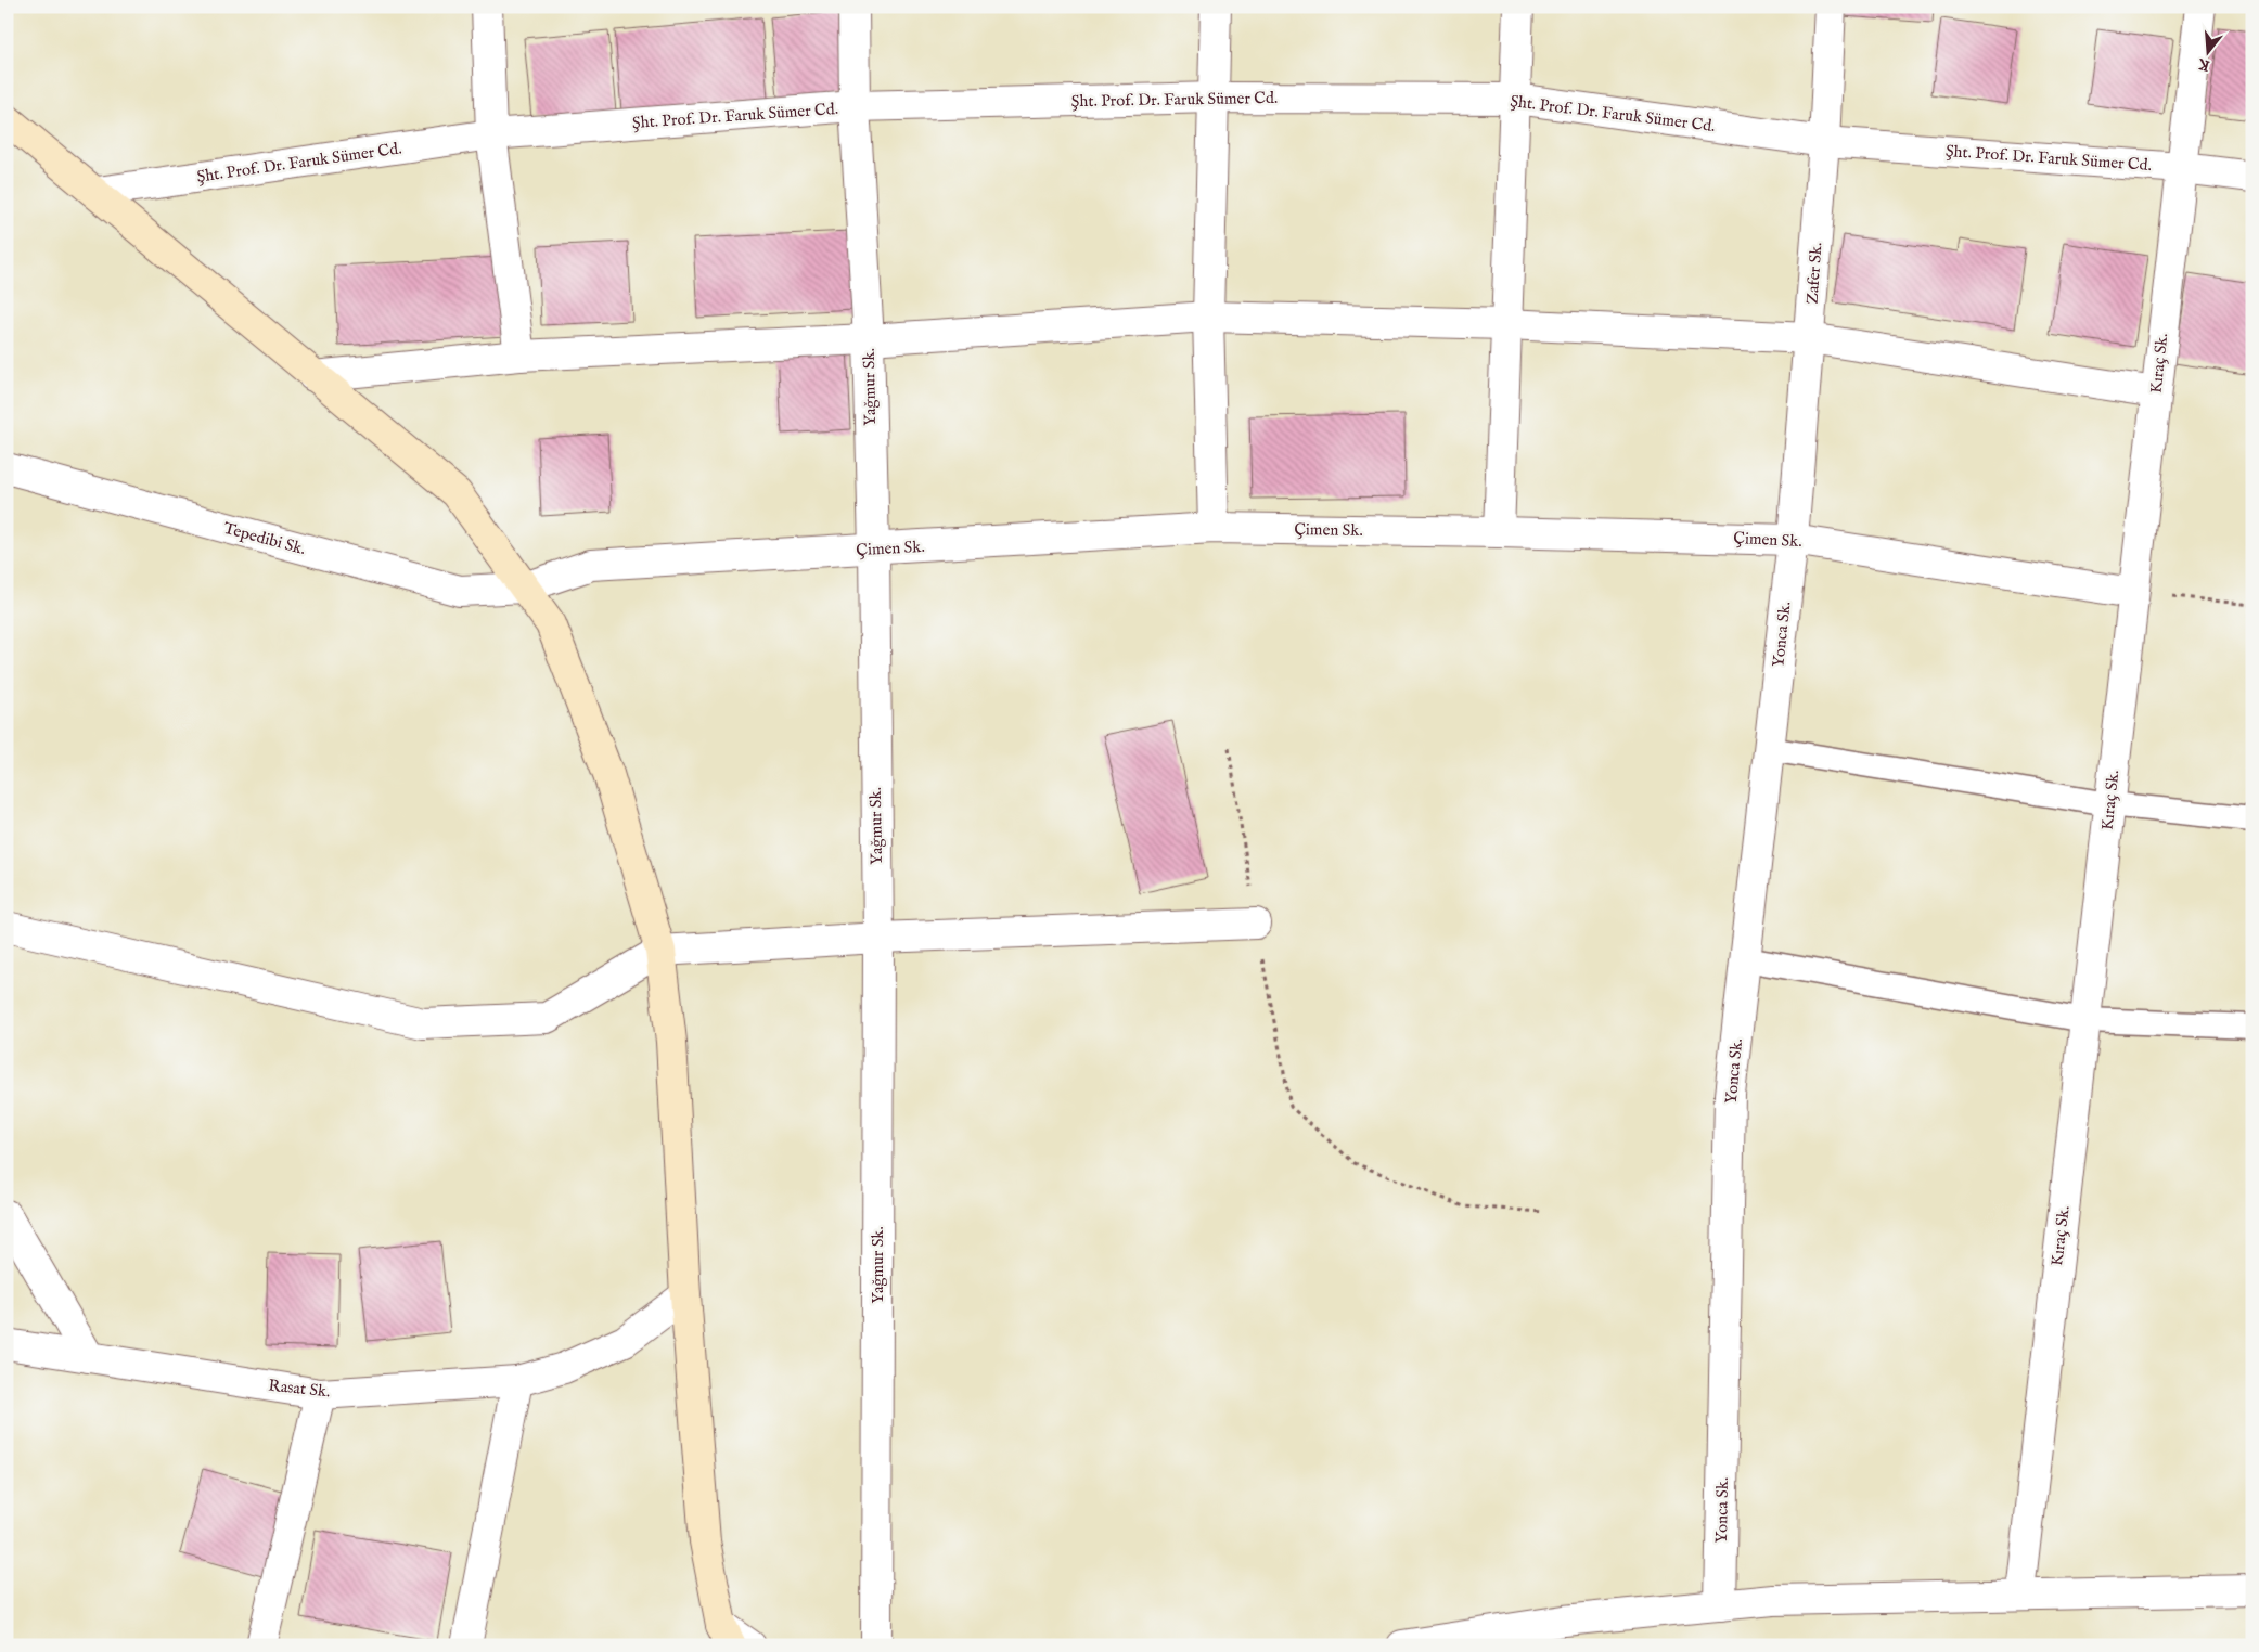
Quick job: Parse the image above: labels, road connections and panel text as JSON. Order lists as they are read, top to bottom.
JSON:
{
  "streets": {
    "street": [
      "Şht. Prof. Dr. Faruk Sümer Cd.",
      "Zafer Sk.",
      "Kıraç Sk.",
      "Yağmur Sk.",
      "Çimen Sk.",
      "Tepedibi Sk.",
      "Yonca Sk.",
      "Rasat Sk."
    ]
  },
  "crossings": [
    ["Şht. Prof. Dr. Faruk Sümer Cd.", "Zafer Sk."],
    ["Şht. Prof. Dr. Faruk Sümer Cd.", "Kıraç Sk."],
    ["Şht. Prof. Dr. Faruk Sümer Cd.", "Yağmur Sk."],
    ["Zafer Sk.", "Çimen Sk."],
    ["Zafer Sk.", "Yonca Sk."],
    ["Kıraç Sk.", "Çimen Sk."],
    ["Yağmur Sk.", "Çimen Sk."],
    ["Çimen Sk.", "Tepedibi Sk."],
    ["Çimen Sk.", "Yonca Sk."]
  ],
  "north": "bottom"
}
